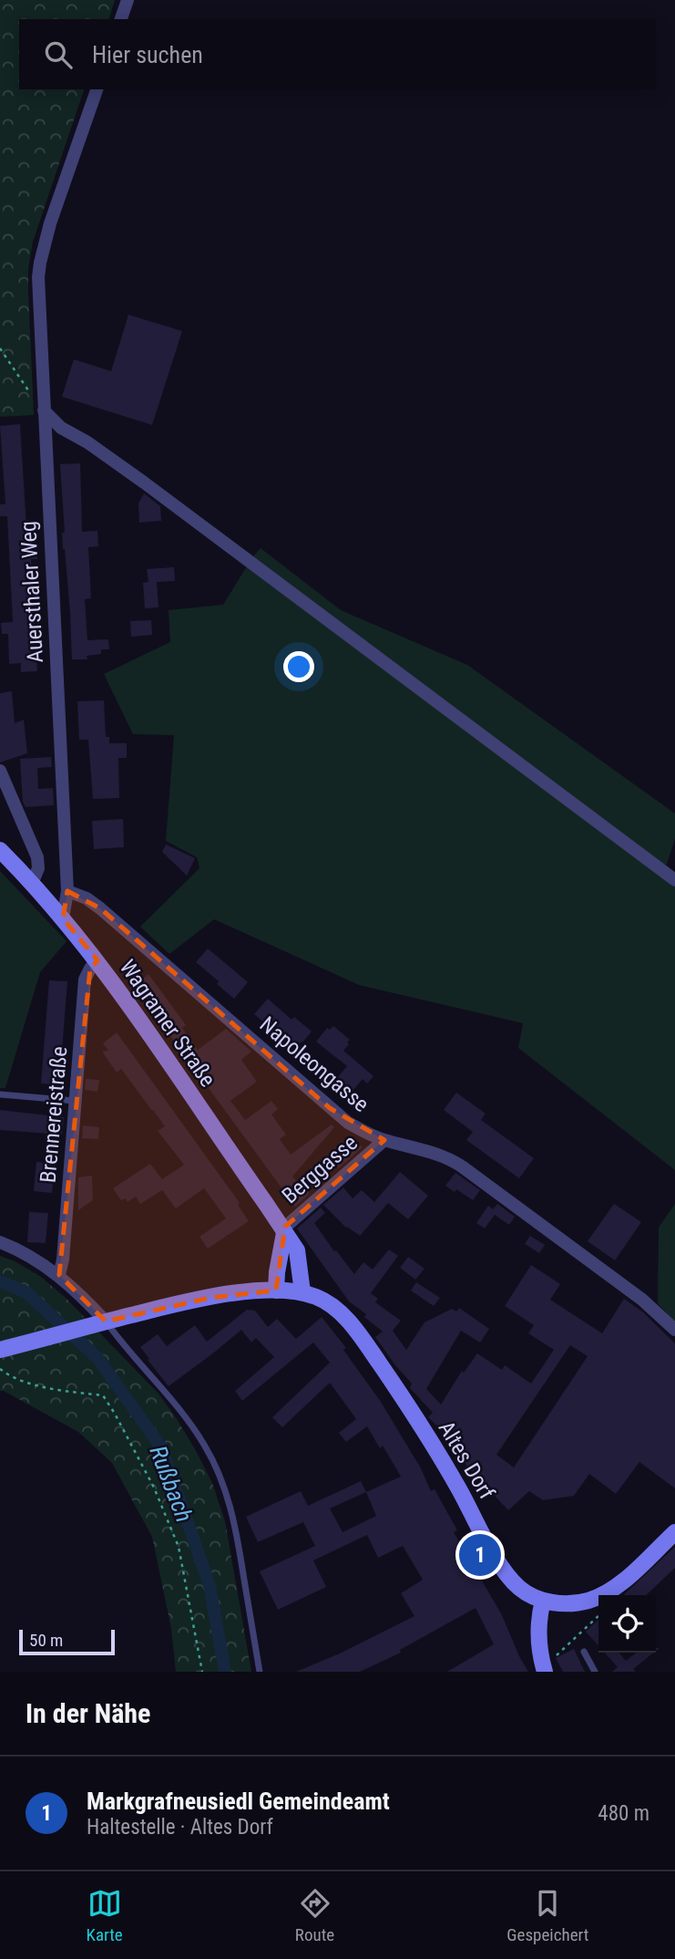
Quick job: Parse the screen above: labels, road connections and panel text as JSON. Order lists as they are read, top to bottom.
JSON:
{
  "streets": {
    "main road": ["Wagramer Straße", "Altes Dorf"],
    "street": [
      "Auersthaler Weg",
      "Napoleongasse",
      "Brennereistraße",
      "Berggasse"
    ]
  },
  "crossings": [
    ["Auersthaler Weg", "Wagramer Straße"],
    ["Auersthaler Weg", "Napoleongasse"],
    ["Wagramer Straße", "Brennereistraße"],
    ["Wagramer Straße", "Berggasse"],
    ["Wagramer Straße", "Altes Dorf"],
    ["Napoleongasse", "Berggasse"]
  ],
  "water": ["Rußbach"],
  "scale_bar": "50 m",
  "page": {
    "search": "Hier suchen",
    "pins": "1",
    "scale": "50 m",
    "heading": "In der Nähe",
    "list": [
      {
        "mark": "1",
        "name": "Markgrafneusiedl Gemeindeamt",
        "note": "Haltestelle · Altes Dorf",
        "value": "480 m"
      }
    ],
    "nav": ["Karte", "Route", "Gespeichert"]
  }
}
